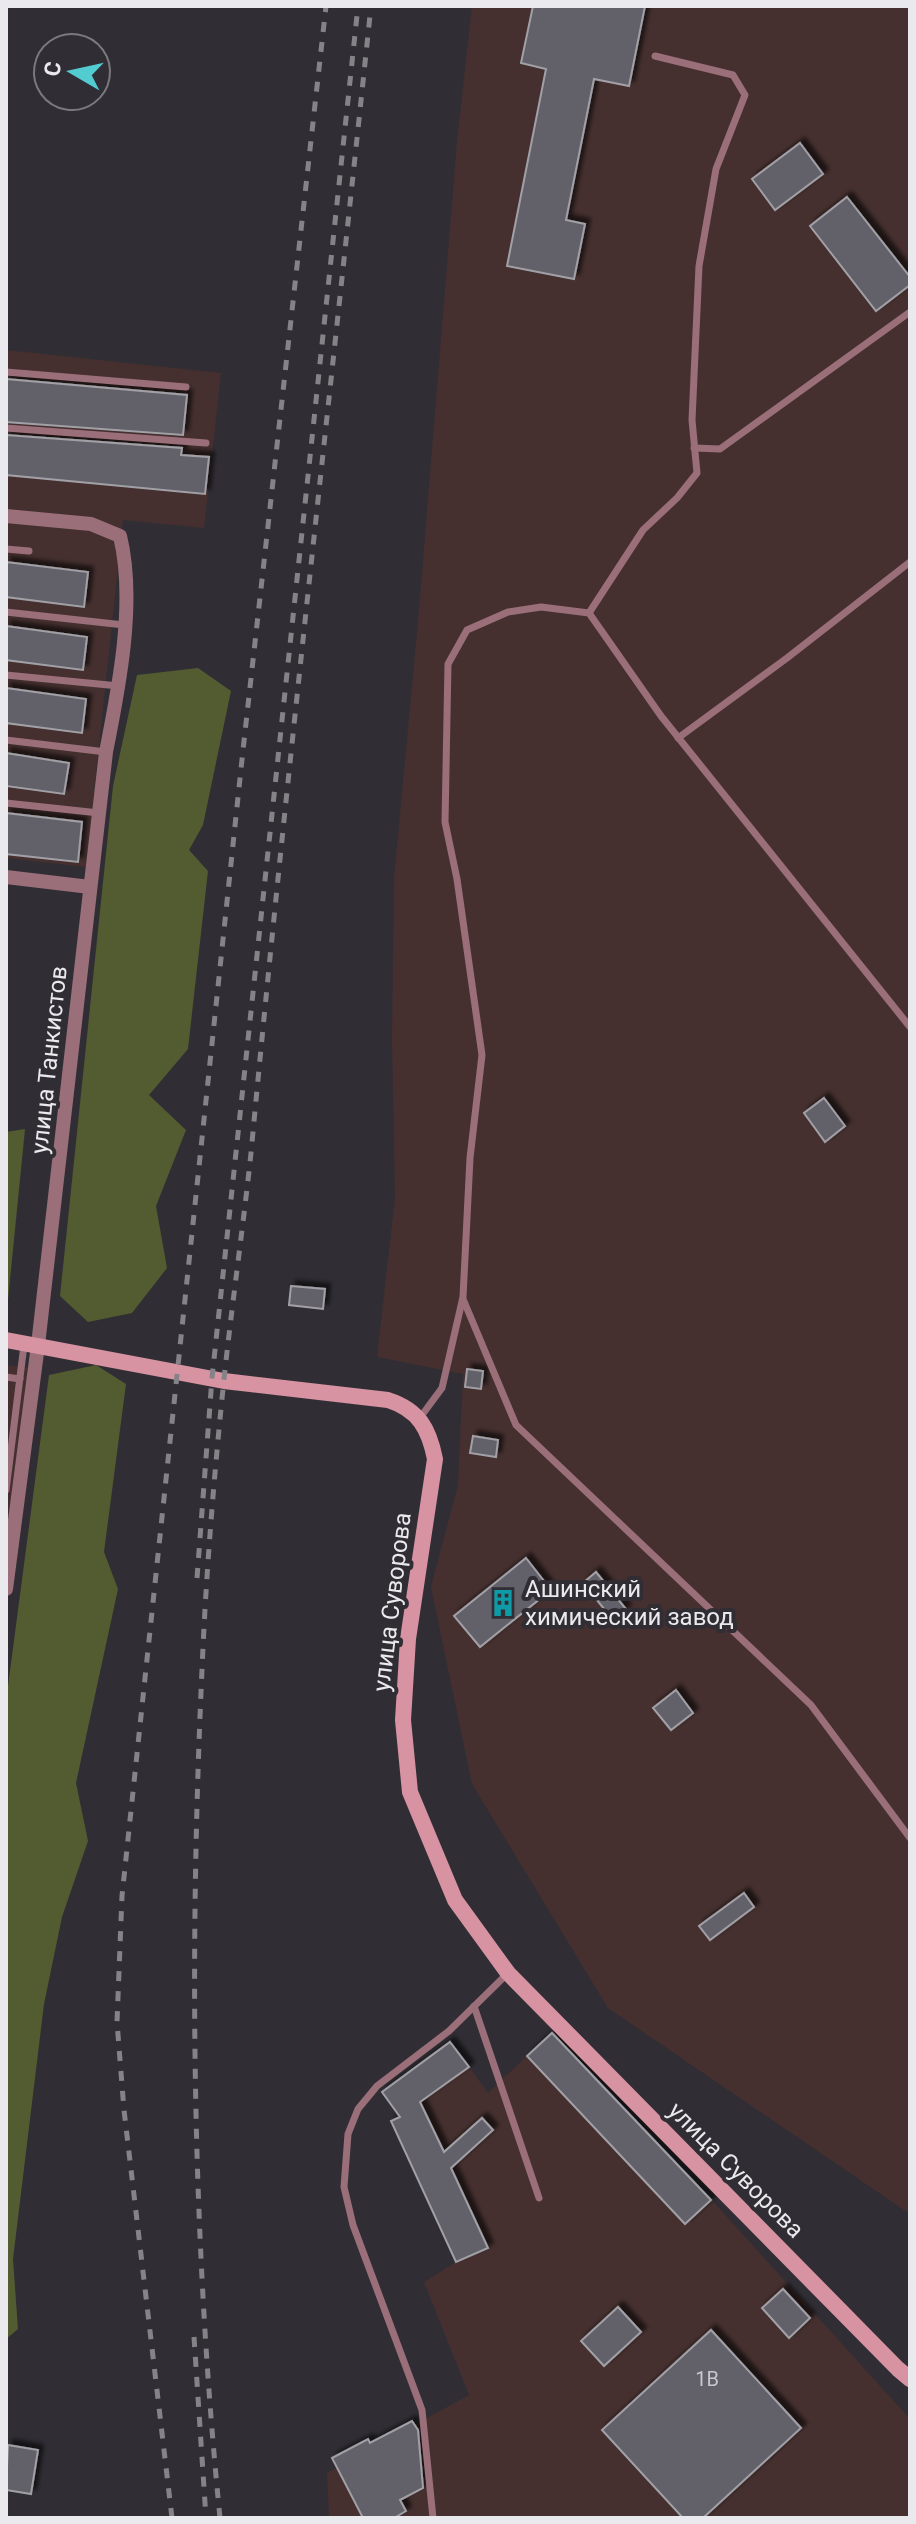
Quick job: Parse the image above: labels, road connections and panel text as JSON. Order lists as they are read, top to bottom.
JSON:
{
  "streets": {
    "street": ["улица Танкистов", "улица Суворова"]
  },
  "places": {
    "building": ["Ашинский химический завод"]
  },
  "house_numbers": ["1В"],
  "north": "left"
}
